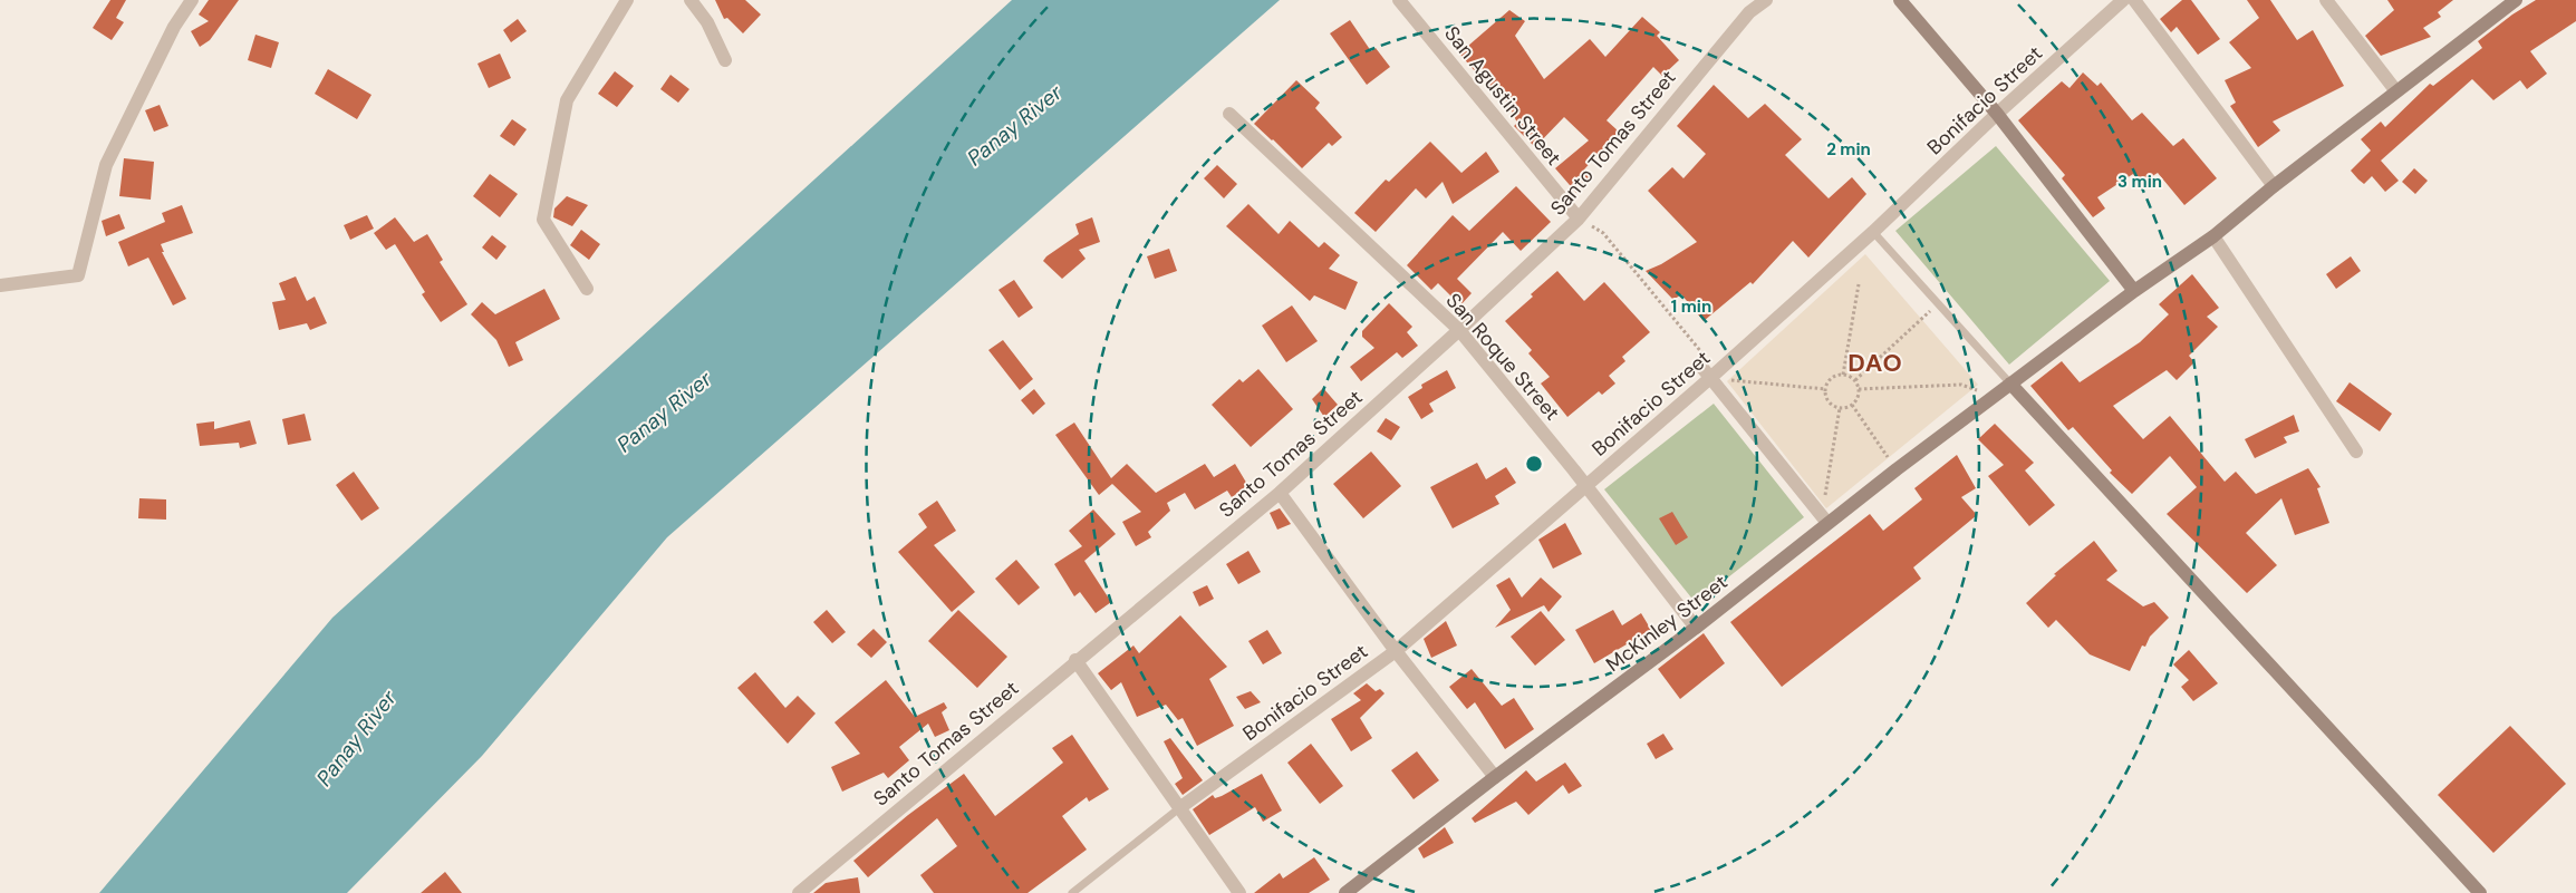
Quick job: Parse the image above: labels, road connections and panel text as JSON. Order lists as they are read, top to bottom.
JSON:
{
  "streets": {
    "street": [
      "San Agustin Street",
      "Bonifacio Street",
      "Santo Tomas Street",
      "San Roque Street",
      "McKinley Street"
    ]
  },
  "crossings": [
    ["San Agustin Street", "Santo Tomas Street"],
    ["Bonifacio Street", "San Roque Street"],
    ["Santo Tomas Street", "San Roque Street"],
    ["San Roque Street", "McKinley Street"]
  ],
  "districts": ["DAO"],
  "water": ["Panay River"],
  "rings": ["2 min", "3 min", "1 min"]
}
